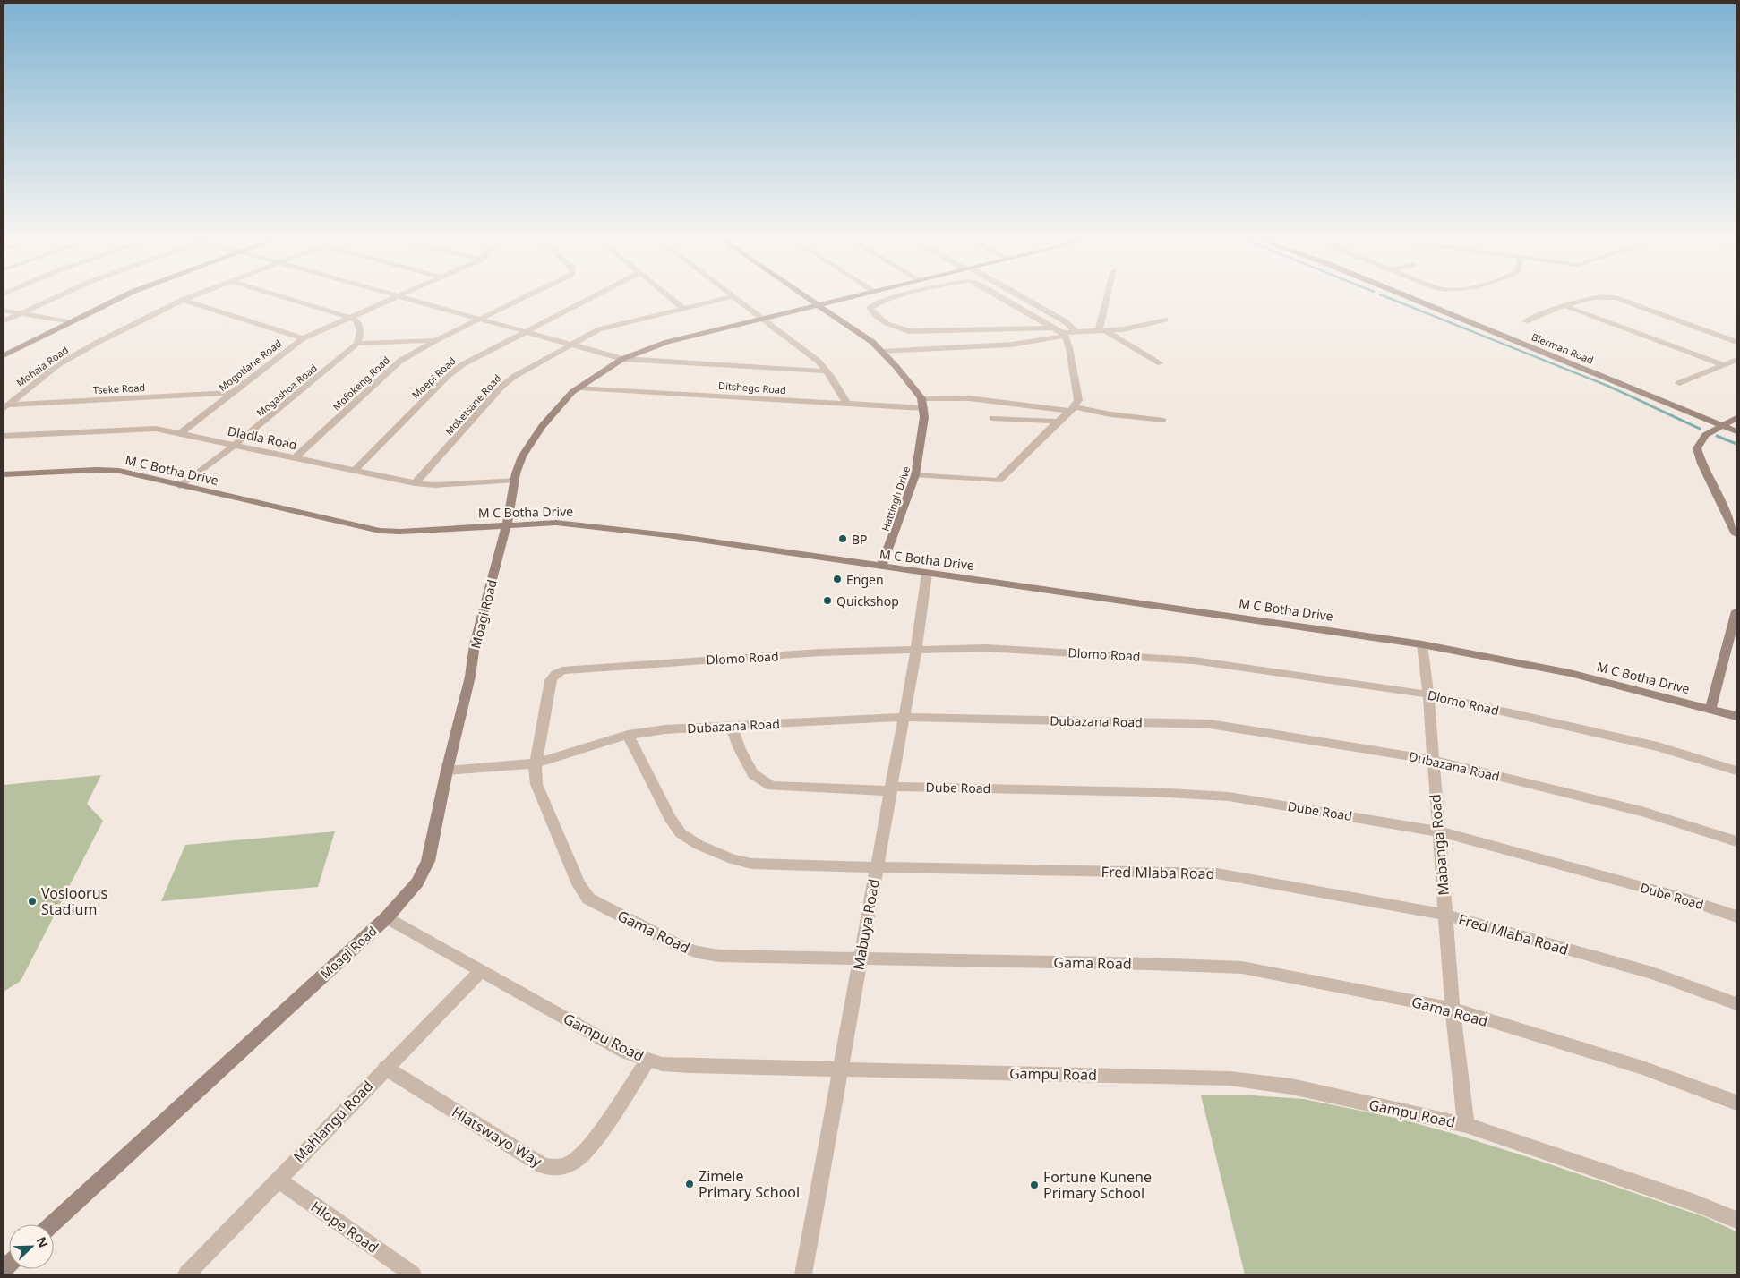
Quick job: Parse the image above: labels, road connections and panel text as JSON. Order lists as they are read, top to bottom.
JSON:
{
  "streets": {
    "street": [
      "Bierman Road",
      "Mogotlane Road",
      "Mohala Road",
      "Moepi Road",
      "Mofokeng Road",
      "Ditshego Road",
      "Tseke Road",
      "Mogashoa Road",
      "Moketsane Road",
      "Dladla Road",
      "M C Botha Drive",
      "Hattingh Drive",
      "Moagi Road",
      "Dlomo Road",
      "Dubazana Road",
      "Dube Road",
      "Mabanga Road",
      "Fred Mlaba Road",
      "Mabuya Road",
      "Gama Road",
      "Gampu Road",
      "Mahlangu Road",
      "Hlatswayo Way",
      "Hlope Road"
    ]
  },
  "crossings": [
    ["Mogotlane Road", "Tseke Road"],
    ["Mogotlane Road", "Dladla Road"],
    ["Mohala Road", "Tseke Road"],
    ["Moepi Road", "Dladla Road"],
    ["Mofokeng Road", "Dladla Road"],
    ["Ditshego Road", "Hattingh Drive"],
    ["Ditshego Road", "Moagi Road"],
    ["Mogashoa Road", "Dladla Road"],
    ["Mogashoa Road", "M C Botha Drive"],
    ["Moketsane Road", "Dladla Road"],
    ["Dladla Road", "Moagi Road"],
    ["M C Botha Drive", "Hattingh Drive"],
    ["M C Botha Drive", "Moagi Road"],
    ["M C Botha Drive", "Mabanga Road"],
    ["M C Botha Drive", "Mabuya Road"],
    ["Hattingh Drive", "Moagi Road"],
    ["Moagi Road", "Dubazana Road"],
    ["Moagi Road", "Gampu Road"],
    ["Dlomo Road", "Dubazana Road"],
    ["Dlomo Road", "Mabanga Road"],
    ["Dlomo Road", "Mabuya Road"],
    ["Dlomo Road", "Gama Road"],
    ["Dubazana Road", "Dube Road"],
    ["Dubazana Road", "Mabanga Road"],
    ["Dubazana Road", "Fred Mlaba Road"],
    ["Dubazana Road", "Mabuya Road"],
    ["Dubazana Road", "Gama Road"],
    ["Dube Road", "Mabanga Road"],
    ["Dube Road", "Mabuya Road"],
    ["Mabanga Road", "Fred Mlaba Road"],
    ["Mabanga Road", "Gama Road"],
    ["Mabanga Road", "Gampu Road"],
    ["Fred Mlaba Road", "Mabuya Road"],
    ["Mabuya Road", "Gama Road"],
    ["Mabuya Road", "Gampu Road"],
    ["Gampu Road", "Mahlangu Road"],
    ["Gampu Road", "Hlatswayo Way"],
    ["Mahlangu Road", "Hlatswayo Way"],
    ["Mahlangu Road", "Hlope Road"]
  ],
  "places": [
    "BP",
    "Engen",
    "Quickshop",
    "Vosloorus Stadium",
    "Zimele Primary School",
    "Fortune Kunene Primary School"
  ],
  "north": "top right"
}
